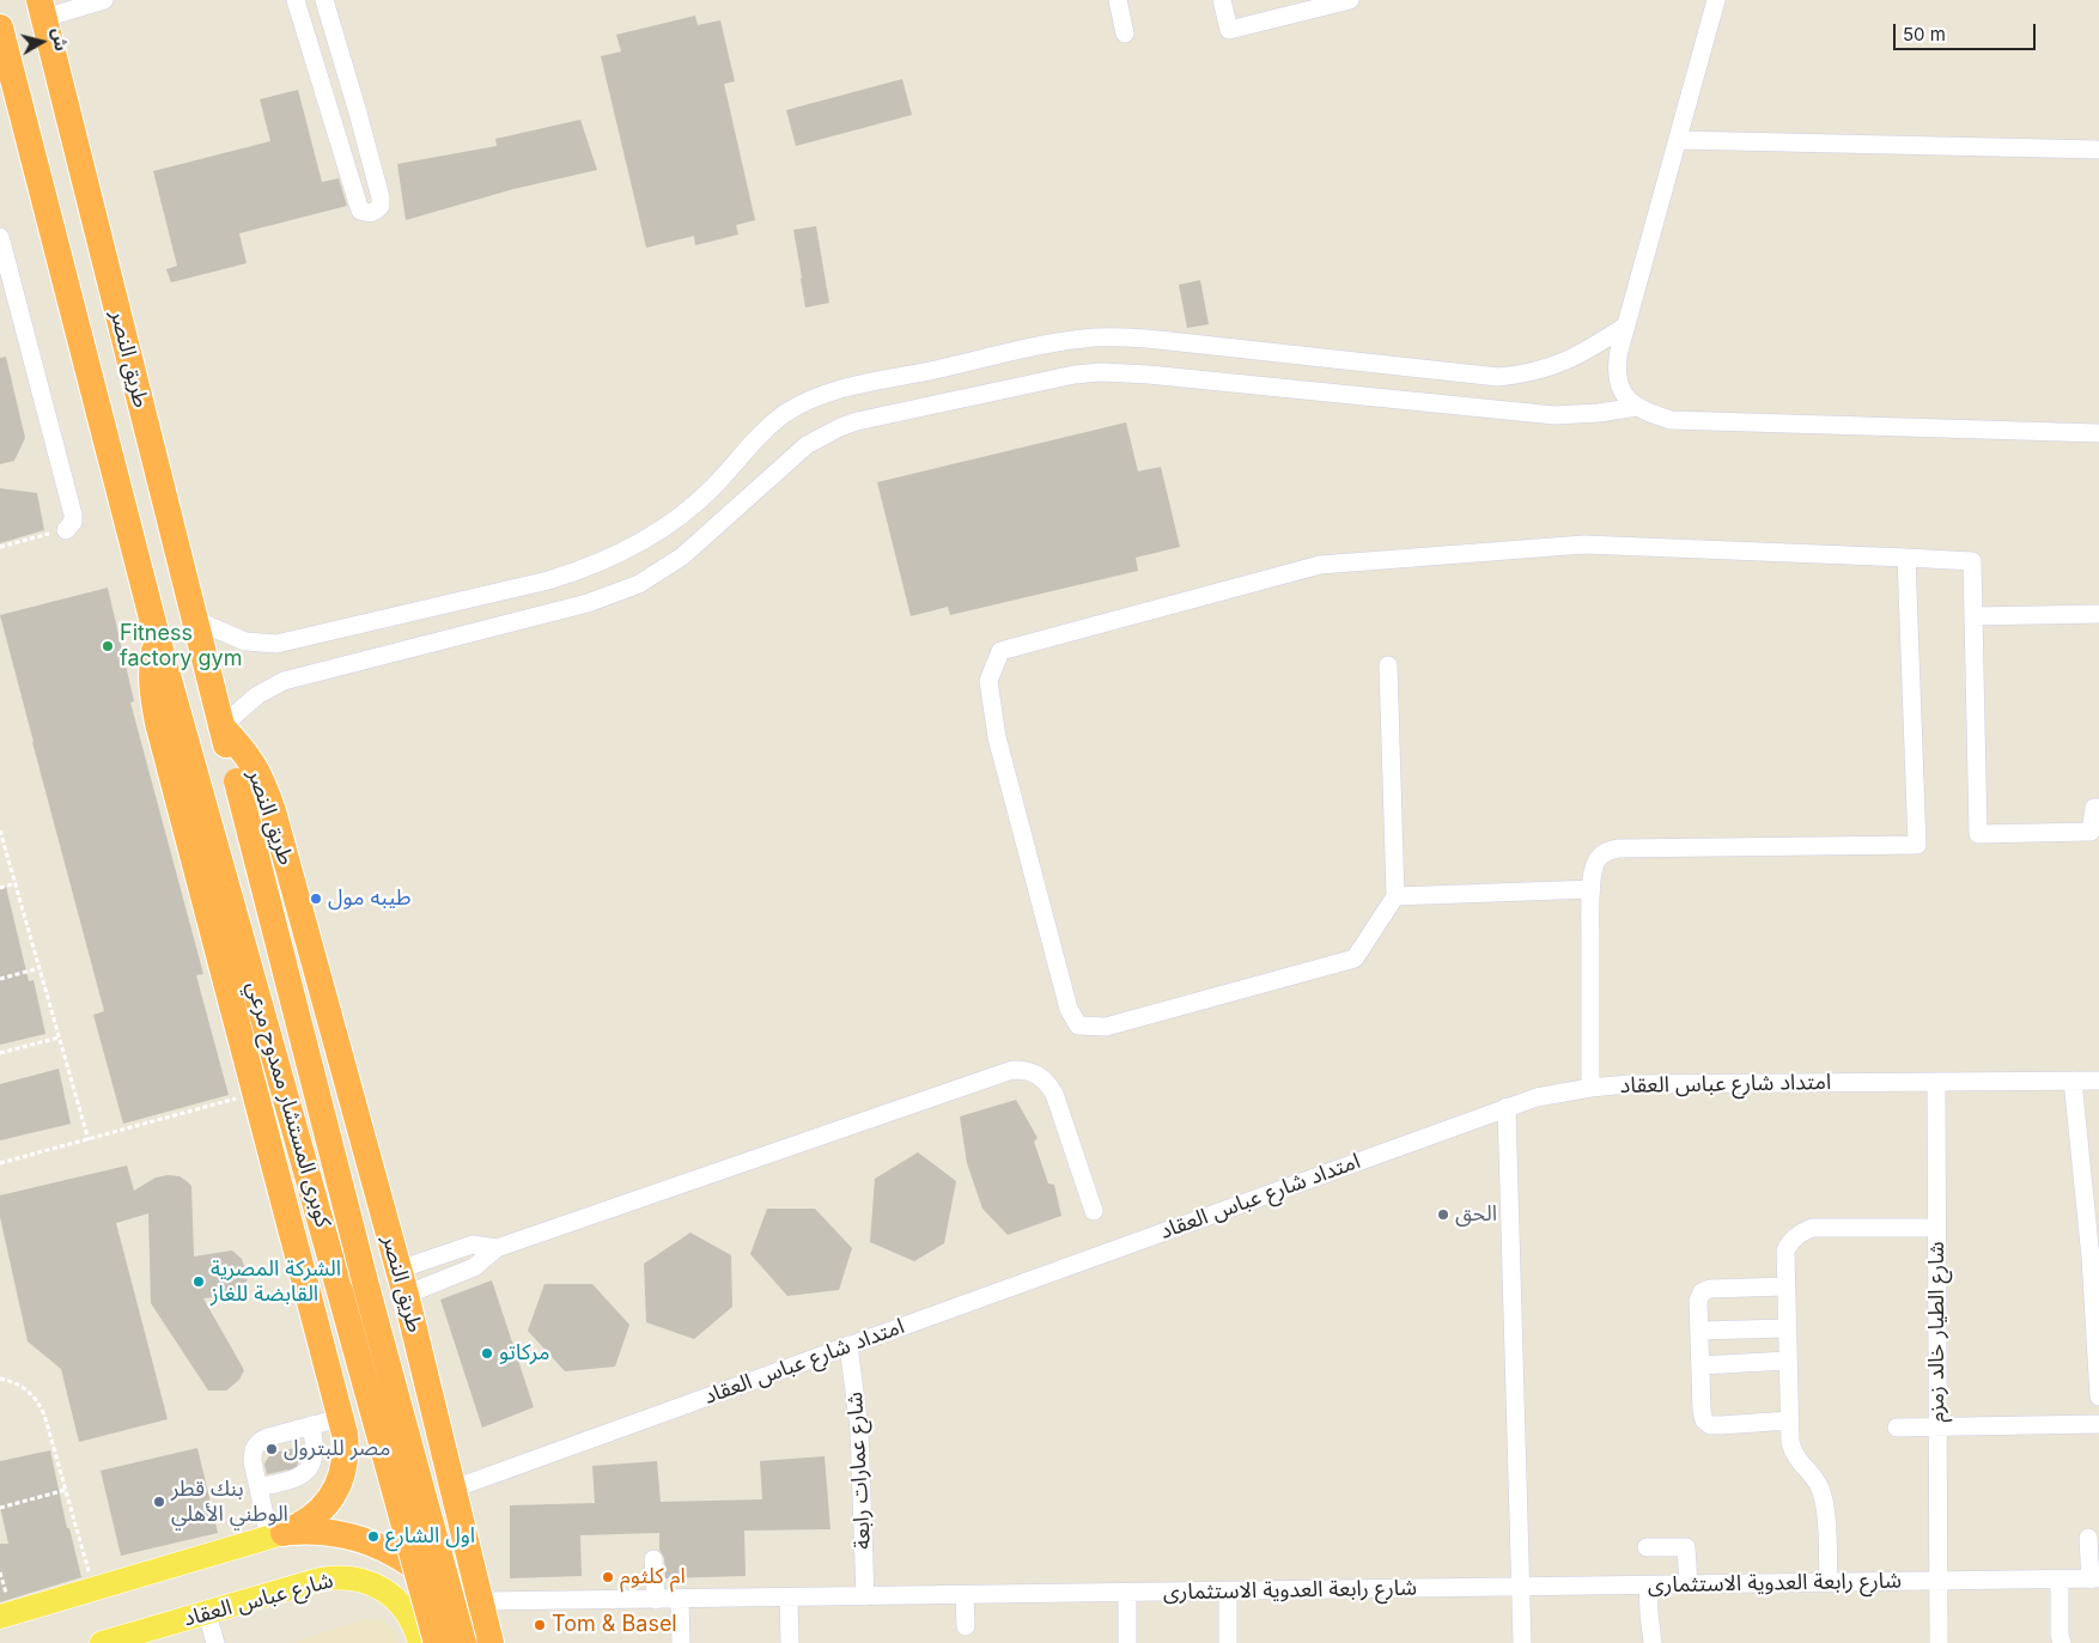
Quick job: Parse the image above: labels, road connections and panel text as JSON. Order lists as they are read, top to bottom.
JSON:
{
  "streets": {
    "highway": ["طريق النصر", "كوبرى المستشار ممدوح مرعي"],
    "main road": ["شارع عباس العقاد"],
    "street": [
      "امتداد شارع عباس العقاد",
      "شارع الطيار خالد زمزم",
      "شارع عمارات رابعة",
      "شارع رابعة العدوية الاستثمارى"
    ]
  },
  "crossings": [
    ["طريق النصر", "امتداد شارع عباس العقاد"],
    ["طريق النصر", "كوبرى المستشار ممدوح مرعي"],
    ["طريق النصر", "شارع رابعة العدوية الاستثمارى"],
    ["امتداد شارع عباس العقاد", "شارع الطيار خالد زمزم"],
    ["امتداد شارع عباس العقاد", "شارع عمارات رابعة"],
    ["شارع الطيار خالد زمزم", "شارع رابعة العدوية الاستثمارى"],
    ["شارع عمارات رابعة", "شارع رابعة العدوية الاستثمارى"]
  ],
  "places": [
    "Fitness factory gym",
    "طيبه مول",
    "الحق",
    "الشركة المصرية القابضة للغاز",
    "مركاتو",
    "مصر للبترول",
    "بنك قطر الوطني الأهلي",
    "اول الشارع",
    "ام كلثوم",
    "Tom & Basel"
  ],
  "scale_bar": "50 m",
  "north": "right"
}
